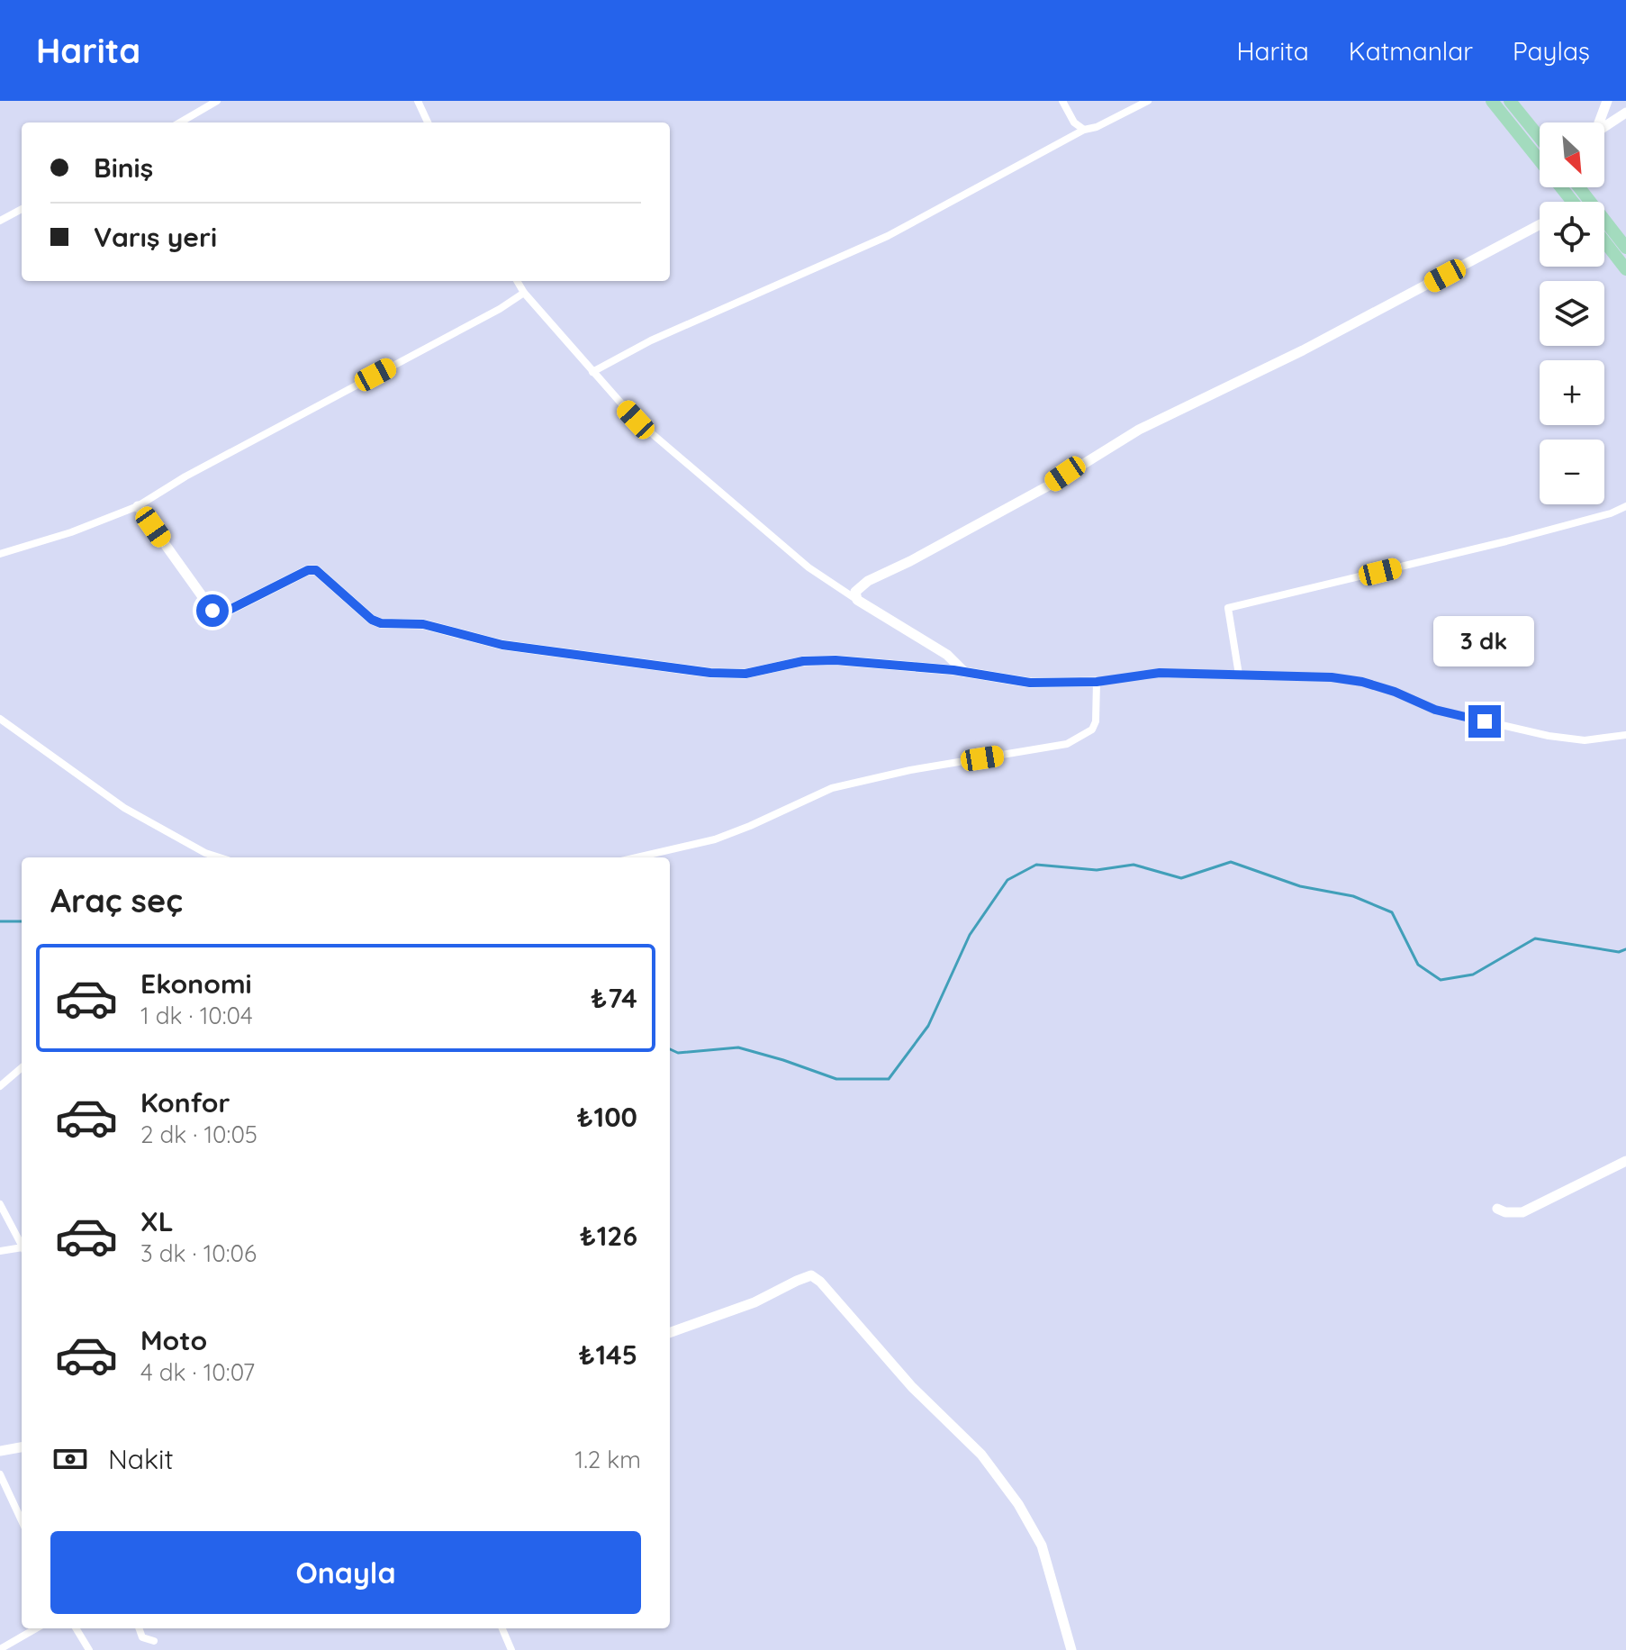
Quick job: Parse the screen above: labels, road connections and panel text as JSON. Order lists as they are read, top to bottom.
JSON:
{
  "north": "bottom right",
  "page": {
    "header": "Harita",
    "nav": ["Harita", "Katmanlar", "Paylaş"],
    "map_buttons": ["+", "−"],
    "banner": ["Biniş", "Varış yeri"],
    "bubble": "3 dk",
    "heading": "Araç seç",
    "list": [
      {
        "name": "Ekonomi",
        "note": "1 dk · 10:04",
        "value": "₺74"
      },
      {
        "name": "Konfor",
        "note": "2 dk · 10:05",
        "value": "₺100"
      },
      {
        "name": "XL",
        "note": "3 dk · 10:06",
        "value": "₺126"
      },
      {
        "name": "Moto",
        "note": "4 dk · 10:07",
        "value": "₺145"
      }
    ],
    "pay": ["Nakit", "1.2 km"],
    "buttons": "Onayla"
  }
}
